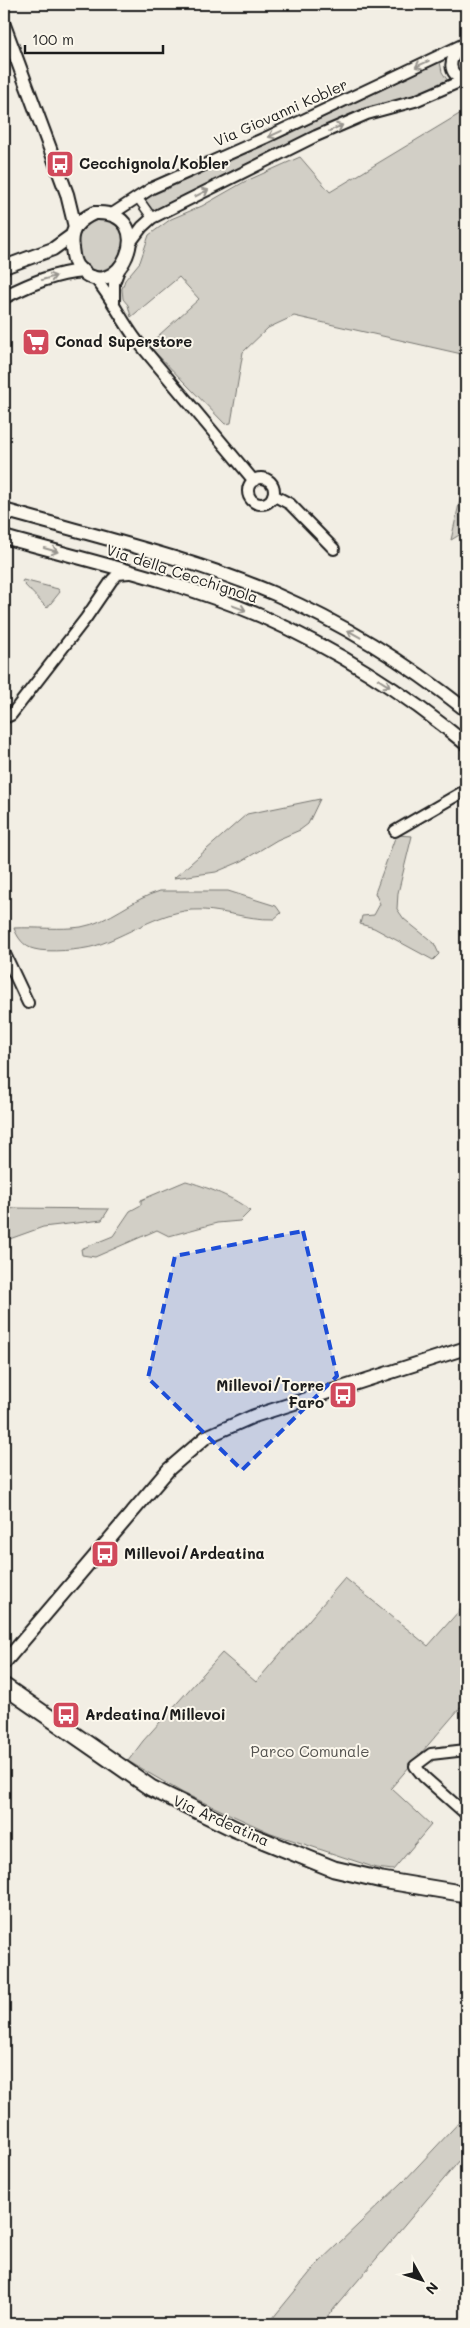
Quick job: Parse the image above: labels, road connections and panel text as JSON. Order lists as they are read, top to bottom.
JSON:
{
  "streets": {
    "main road": ["Via Ardeatina"],
    "street": ["Via Giovanni Kobler", "Via della Cecchignola"]
  },
  "parks": ["Parco Comunale"],
  "places": {
    "bus stop": [
      "Cecchignola/Kobler",
      "Millevoi/Torre Faro",
      "Millevoi/Ardeatina",
      "Ardeatina/Millevoi"
    ],
    "supermarket": ["Conad Superstore"]
  },
  "scale_bar": "100 m",
  "north": "bottom right"
}
